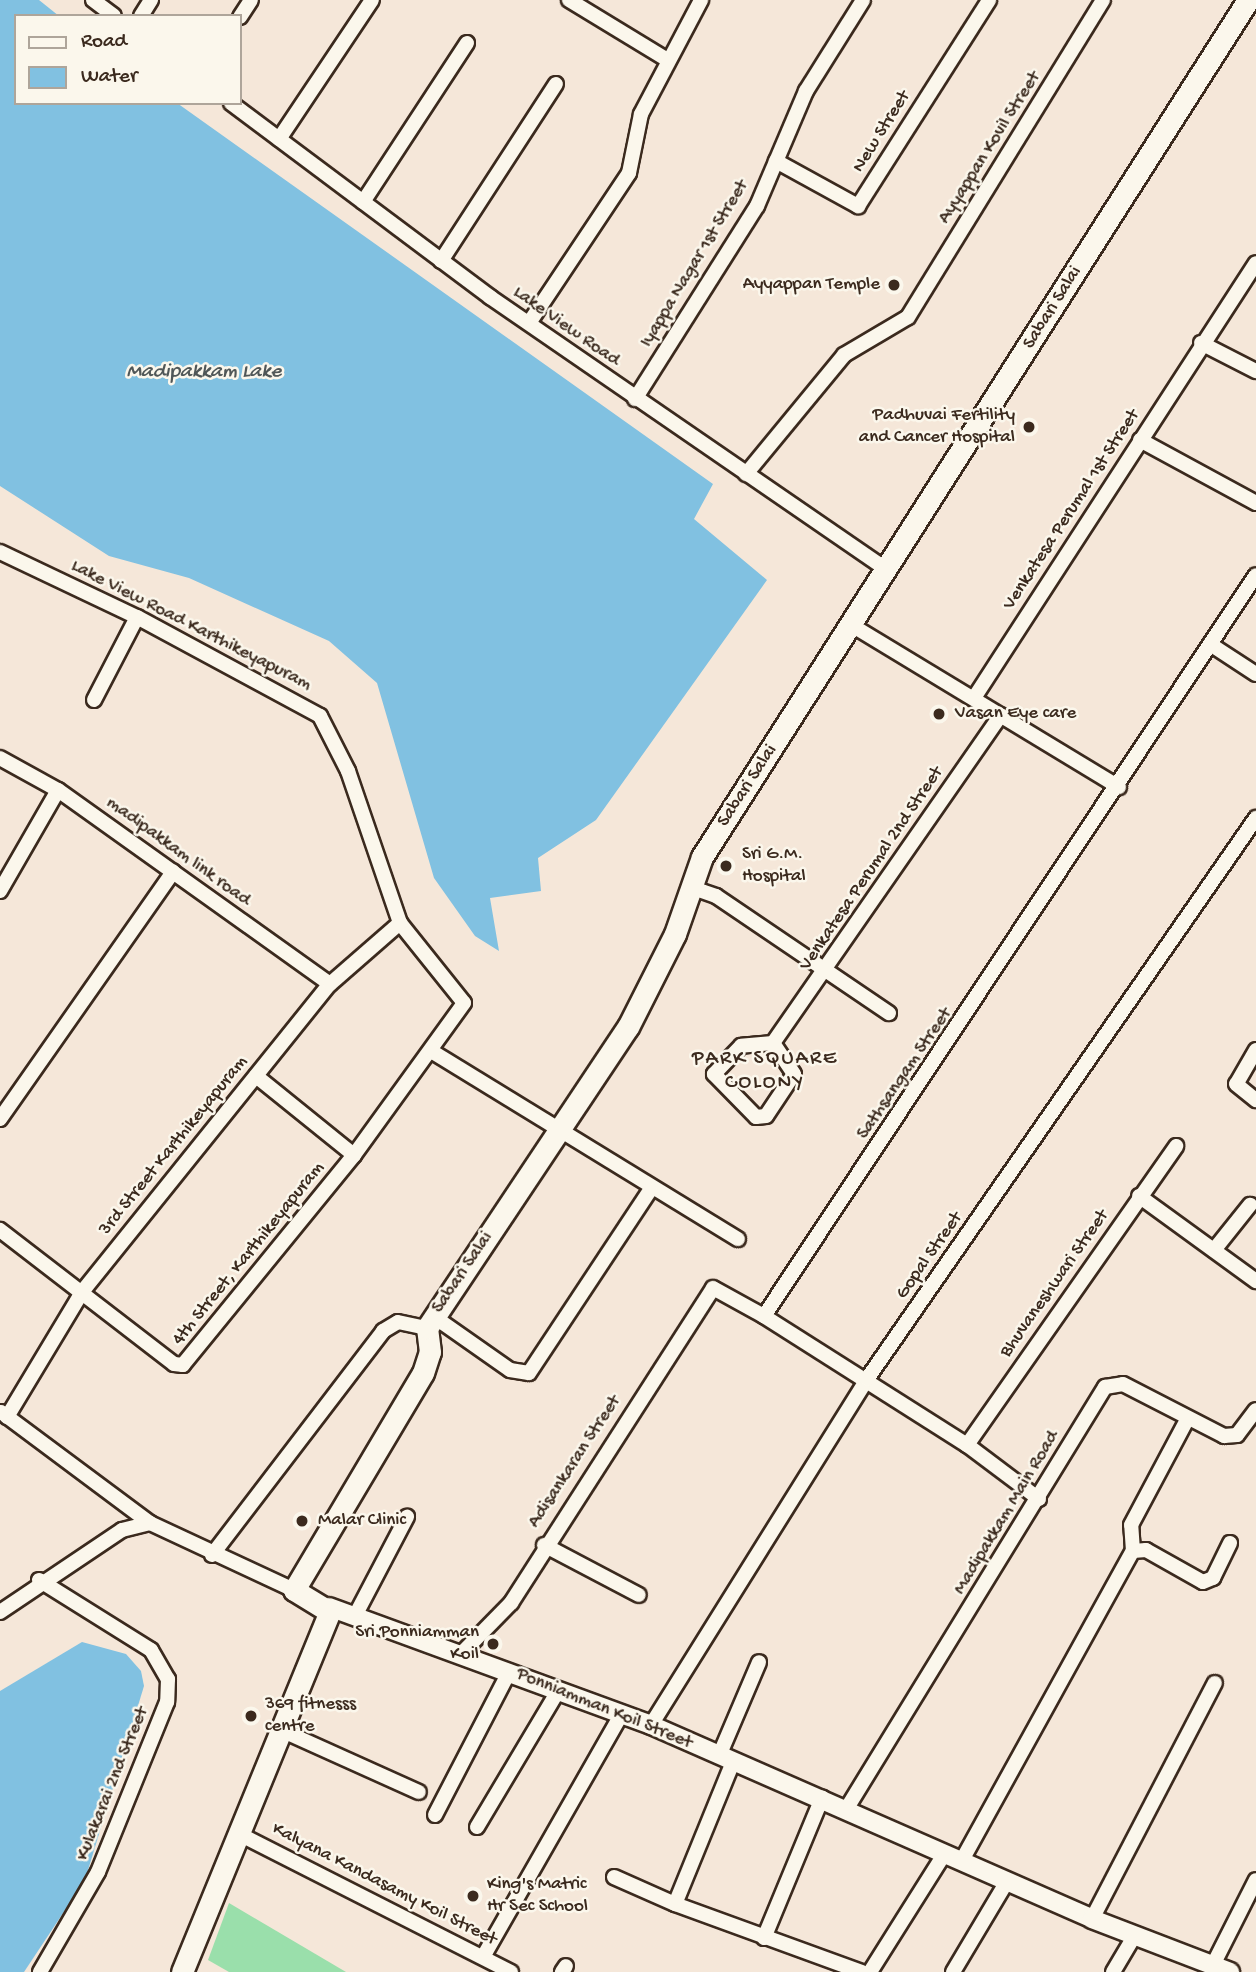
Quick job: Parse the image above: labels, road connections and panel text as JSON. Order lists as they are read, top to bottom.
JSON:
{
  "streets": {
    "main road": ["Sabari Salai", "Ponniamman Koil Street"],
    "street": [
      "New Street",
      "Ayyappan Kovil Street",
      "Iyappa Nagar 1st Street",
      "Lake View Road",
      "Venkatesa Perumal 1st Street",
      "Lake View Road Karthikeyapuram",
      "madipakkam link road",
      "Venkatesa Perumal 2nd Street",
      "Sathsangam Street",
      "3rd Street Karthikeyapuram",
      "4th Street, Karthikeyapuram",
      "Gopal Street",
      "Bhuvaneshwari Street",
      "Adisankaran Street",
      "Madipakkam Main Road",
      "Kulakarai 2nd Street",
      "Kalyana Kandasamy Koil Street"
    ]
  },
  "crossings": [
    ["New Street", "Iyappa Nagar 1st Street"],
    ["Ayyappan Kovil Street", "Lake View Road"],
    ["Iyappa Nagar 1st Street", "Lake View Road"],
    ["Sabari Salai", "Lake View Road"],
    ["Sabari Salai", "Ponniamman Koil Street"],
    ["Lake View Road Karthikeyapuram", "3rd Street Karthikeyapuram"],
    ["Lake View Road Karthikeyapuram", "4th Street, Karthikeyapuram"],
    ["madipakkam link road", "3rd Street Karthikeyapuram"],
    ["Sathsangam Street", "Adisankaran Street"],
    ["3rd Street Karthikeyapuram", "4th Street, Karthikeyapuram"],
    ["3rd Street Karthikeyapuram", "Ponniamman Koil Street"],
    ["Gopal Street", "Ponniamman Koil Street"],
    ["Adisankaran Street", "Ponniamman Koil Street"],
    ["Madipakkam Main Road", "Ponniamman Koil Street"]
  ],
  "districts": ["PARK SQUARE COLONY"],
  "water": ["Madipakkam Lake"],
  "places": [
    "Ayyappan Temple",
    "Padhuvai Fertility and Cancer Hospital",
    "Vasan Eye care",
    "Sri G.M. Hospital",
    "Malar Clinic",
    "Sri Ponniamman Koil",
    "369 fitnesss centre",
    "King's Matric Hr Sec School"
  ],
  "legend": ["Road", "Water"]
}
